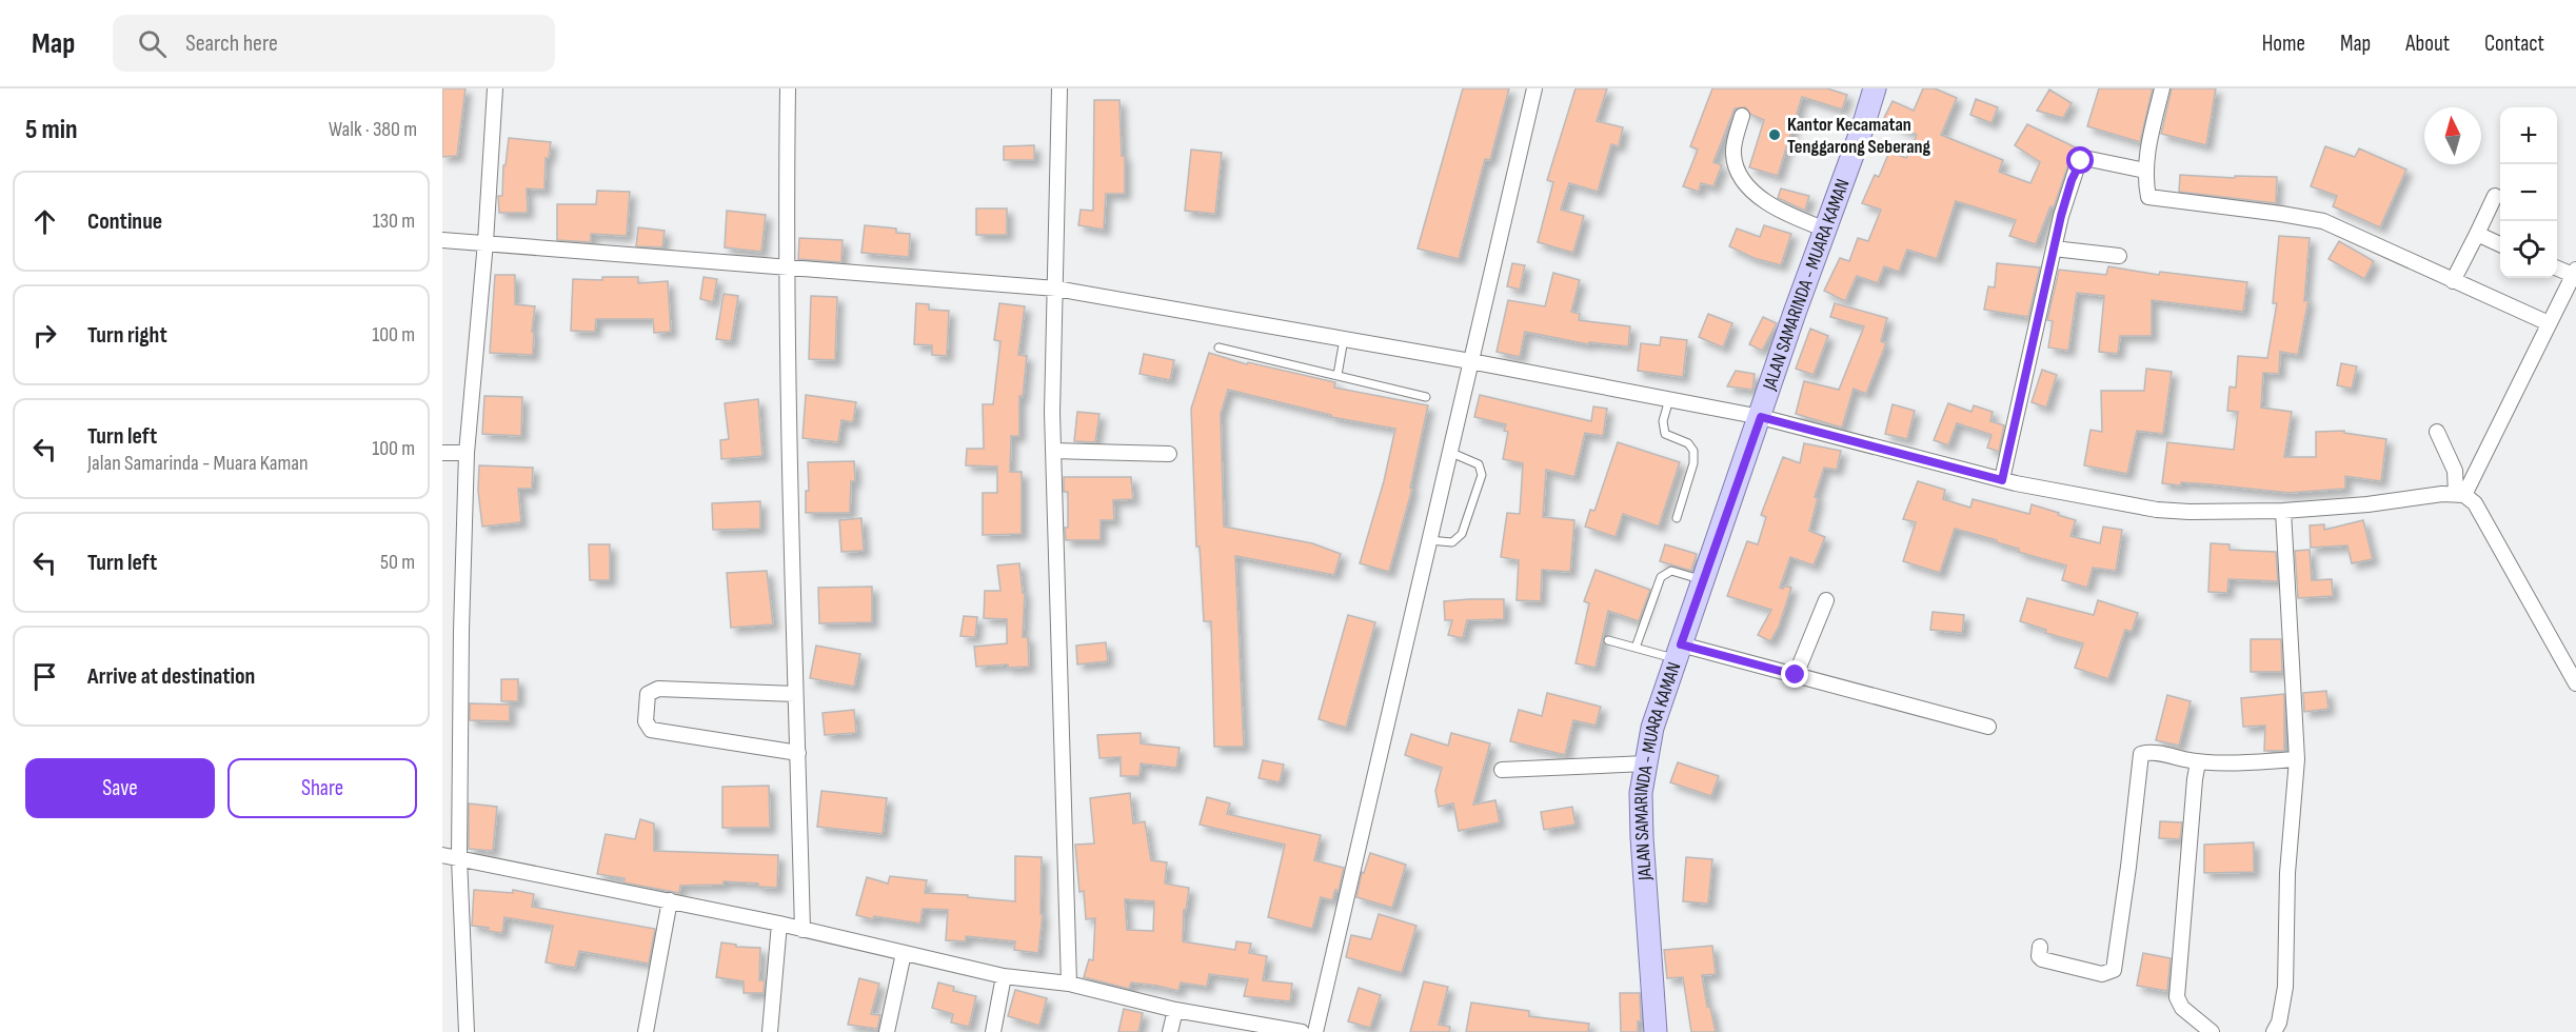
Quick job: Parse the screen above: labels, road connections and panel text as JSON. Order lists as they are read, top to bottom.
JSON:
{
  "streets": {
    "main road": ["JALAN SAMARINDA - MUARA KAMAN"]
  },
  "places": ["Kantor Kecamatan Tenggarong Seberang"],
  "north": "top",
  "page": {
    "header": "Map",
    "search": "Search here",
    "nav": [
      "Home",
      "Map",
      "About",
      "Contact"
    ],
    "heading": ["5 min", "Walk · 380 m"],
    "map_buttons": ["+", "−"],
    "list": [
      ["Continue", "130 m"],
      ["Turn right", "100 m"],
      ["Turn left", "Jalan Samarinda - Muara Kaman", "100 m"],
      ["Turn left", "50 m"],
      "Arrive at destination"
    ],
    "buttons": ["Save", "Share"]
  }
}
